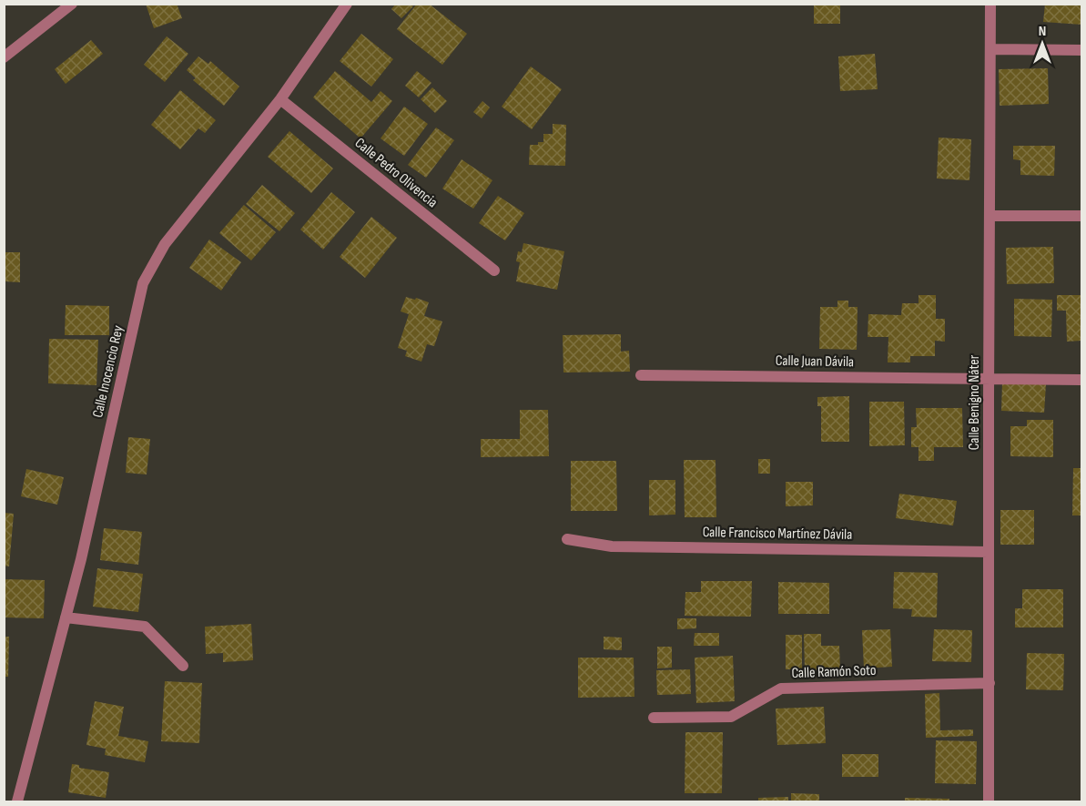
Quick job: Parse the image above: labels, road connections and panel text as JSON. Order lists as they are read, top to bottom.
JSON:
{
  "streets": {
    "street": [
      "Calle Pedro Olivencia",
      "Calle Juan Dávila",
      "Calle Inocencio Rey",
      "Calle Benigno Náter",
      "Calle Francisco Martínez Dávila",
      "Calle Ramón Soto"
    ]
  },
  "crossings": [
    ["Calle Pedro Olivencia", "Calle Inocencio Rey"],
    ["Calle Juan Dávila", "Calle Benigno Náter"],
    ["Calle Benigno Náter", "Calle Francisco Martínez Dávila"],
    ["Calle Benigno Náter", "Calle Ramón Soto"]
  ],
  "north": "top"
}
